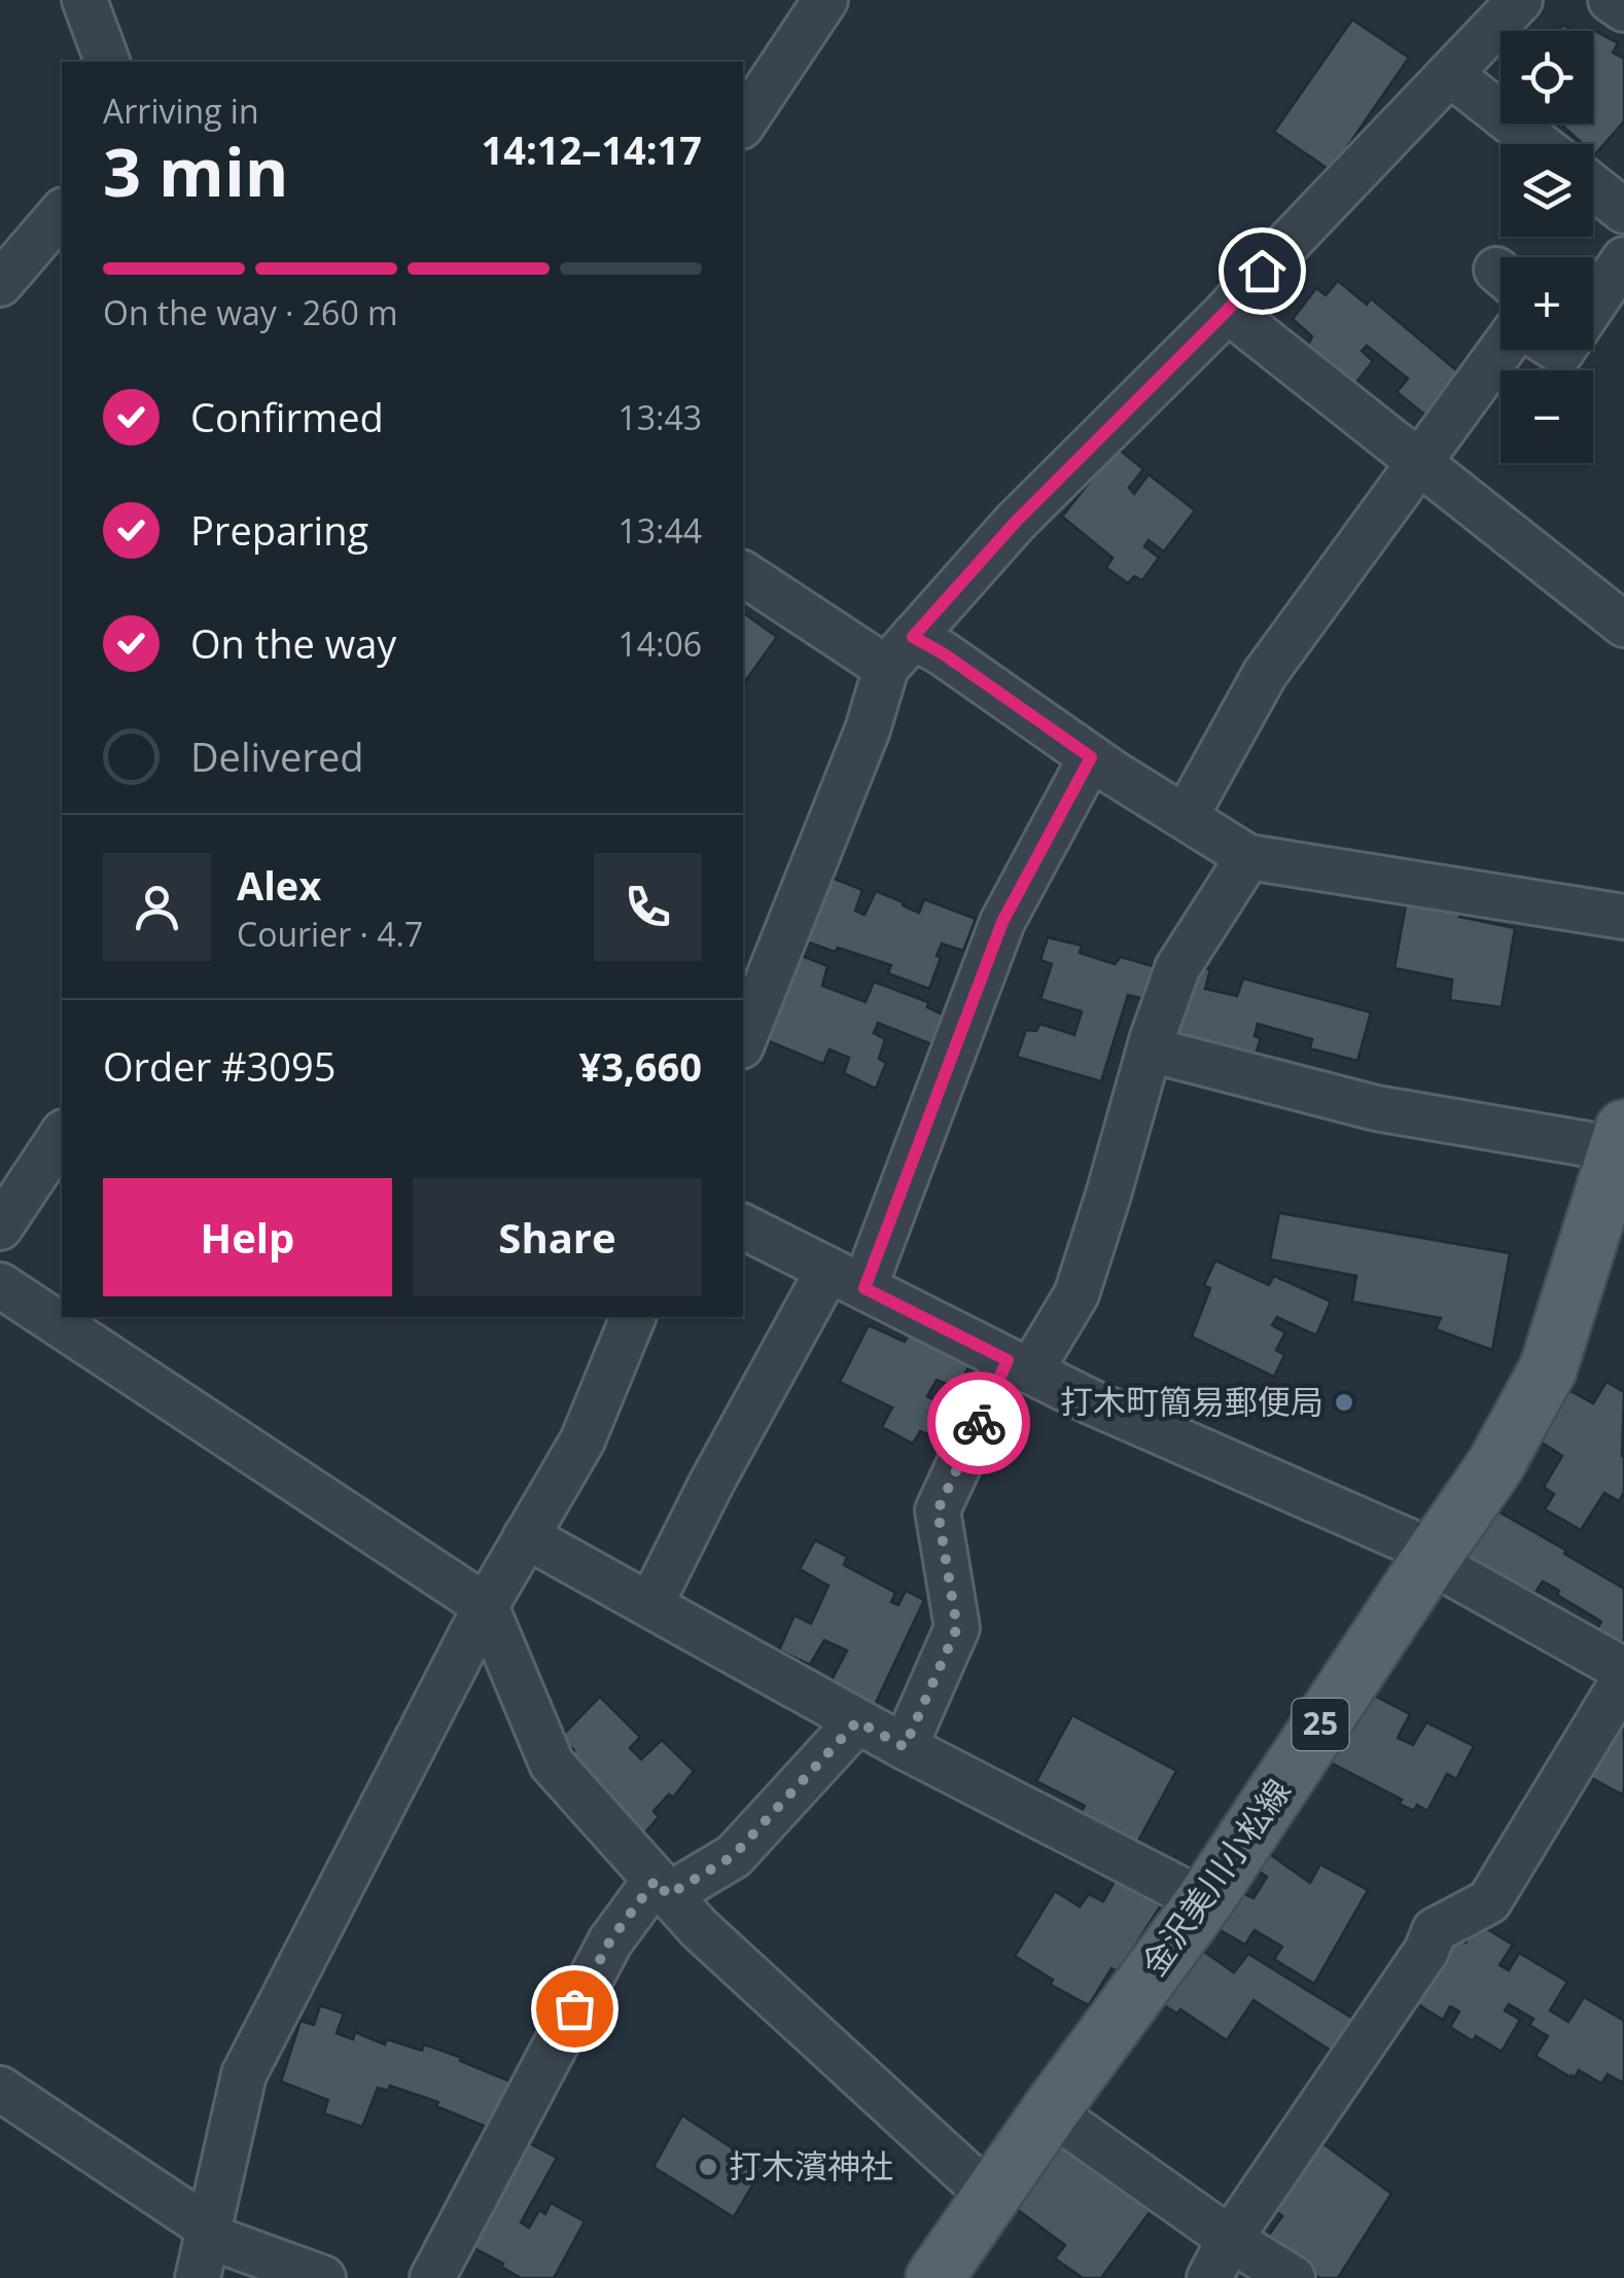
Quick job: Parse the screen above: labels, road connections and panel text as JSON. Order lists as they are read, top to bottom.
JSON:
{
  "streets": {
    "main road": ["25", "金沢美川小松線"]
  },
  "places": ["打木町簡易郵便局", "打木濱神社"],
  "page": {
    "map_buttons": ["+", "−"],
    "heading": ["3 min", "Arriving in", "14:12–14:17"],
    "panel": [
      "Alex",
      "Courier · 4.7",
      "Order #3095",
      "¥3,660"
    ],
    "bar": "On the way · 260 m",
    "list": [
      ["Confirmed", "13:43"],
      ["Preparing", "13:44"],
      ["On the way", "14:06"],
      "Delivered"
    ],
    "buttons": ["Help", "Share"]
  }
}
